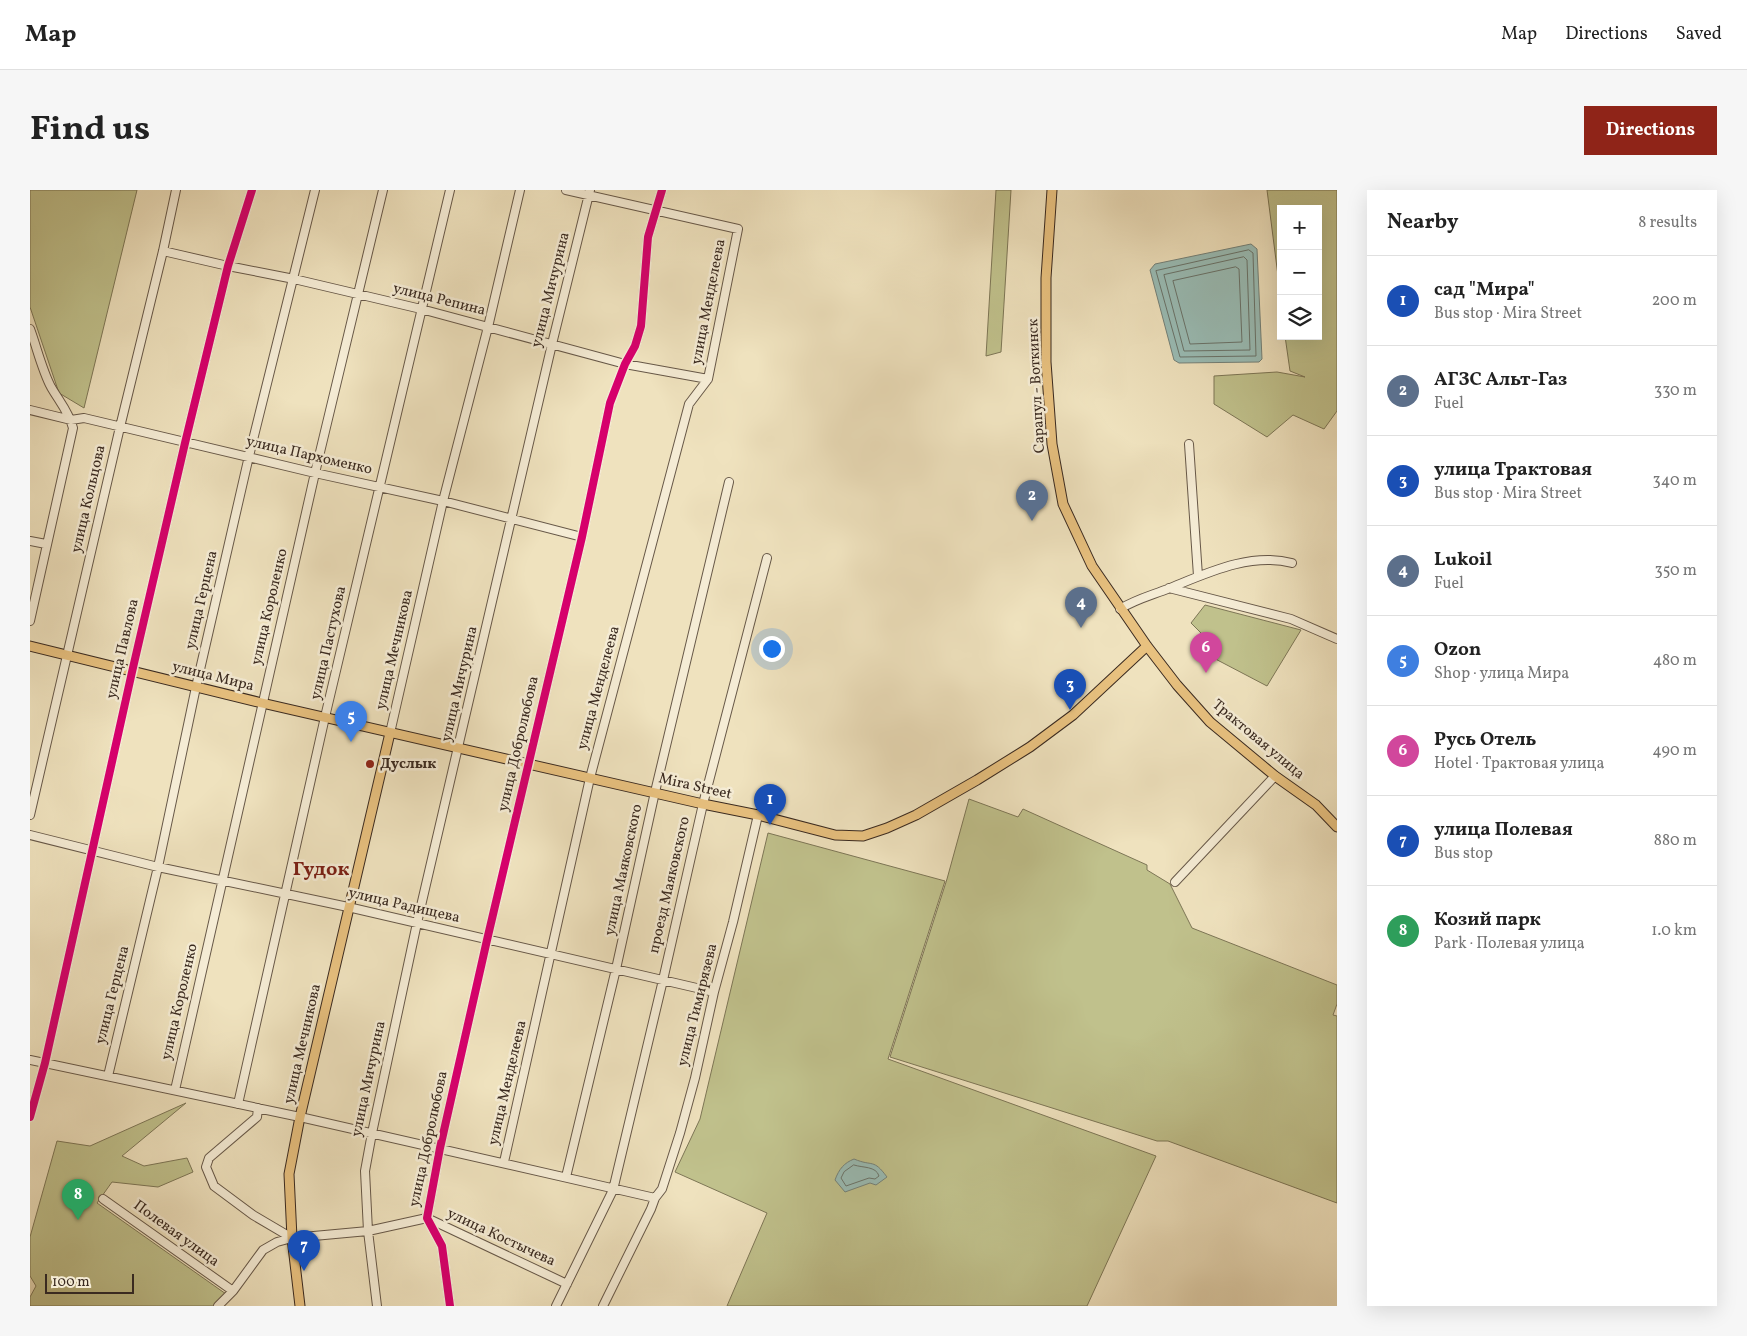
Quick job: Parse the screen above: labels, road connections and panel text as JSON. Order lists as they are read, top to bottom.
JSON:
{
  "streets": {
    "main road": [
      "Сарапул - Воткинск",
      "улица Мечникова",
      "улица Мира",
      "Трактовая улица",
      "Mira Street"
    ],
    "street": [
      "улица Мичурина",
      "улица Репина",
      "улица Менделеева",
      "улица Пархоменко",
      "улица Кольцова",
      "улица Герцена",
      "улица Короленко",
      "улица Пастухова",
      "улица Павлова",
      "улица Добролюбова",
      "улица Маяковского",
      "проезд Маяковского",
      "улица Радищева",
      "улица Тимирязева",
      "Полевая улица",
      "улица Костычева"
    ]
  },
  "crossings": [
    ["улица Мичурина", "улица Репина"],
    ["улица Мичурина", "улица Пархоменко"],
    ["улица Мичурина", "Mira Street"],
    ["улица Мичурина", "улица Радищева"],
    ["улица Мичурина", "улица Костычева"],
    ["улица Репина", "улица Менделеева"],
    ["улица Репина", "улица Кольцова"],
    ["улица Репина", "улица Герцена"],
    ["улица Репина", "улица Короленко"],
    ["улица Репина", "улица Пастухова"],
    ["улица Репина", "улица Павлова"],
    ["улица Репина", "улица Мечникова"],
    ["улица Репина", "улица Добролюбова"],
    ["улица Менделеева", "улица Добролюбова"],
    ["улица Менделеева", "Mira Street"],
    ["улица Менделеева", "улица Радищева"],
    ["Сарапул - Воткинск", "Трактовая улица"],
    ["Сарапул - Воткинск", "Mira Street"],
    ["улица Пархоменко", "улица Кольцова"],
    ["улица Пархоменко", "улица Герцена"],
    ["улица Пархоменко", "улица Короленко"],
    ["улица Пархоменко", "улица Пастухова"],
    ["улица Пархоменко", "улица Павлова"],
    ["улица Пархоменко", "улица Мечникова"],
    ["улица Пархоменко", "улица Добролюбова"],
    ["улица Кольцова", "улица Мира"],
    ["улица Герцена", "улица Мира"],
    ["улица Герцена", "улица Радищева"],
    ["улица Короленко", "улица Мира"],
    ["улица Короленко", "улица Радищева"],
    ["улица Пастухова", "улица Мира"],
    ["улица Пастухова", "улица Радищева"],
    ["улица Павлова", "улица Мира"],
    ["улица Павлова", "улица Радищева"],
    ["улица Мечникова", "улица Мира"],
    ["улица Мечникова", "Mira Street"],
    ["улица Мечникова", "улица Радищева"],
    ["улица Мира", "Mira Street"],
    ["Трактовая улица", "Mira Street"],
    ["улица Добролюбова", "Mira Street"],
    ["улица Добролюбова", "улица Радищева"],
    ["улица Добролюбова", "улица Костычева"],
    ["Mira Street", "улица Маяковского"],
    ["Mira Street", "проезд Маяковского"],
    ["Mira Street", "улица Тимирязева"],
    ["улица Маяковского", "улица Радищева"],
    ["проезд Маяковского", "улица Радищева"],
    ["улица Радищева", "улица Тимирязева"]
  ],
  "districts": ["Гудок"],
  "places": ["Дуслык"],
  "scale_bar": "100 m",
  "page": {
    "header": "Map",
    "nav": ["Map", "Directions", "Saved"],
    "title": "Find us",
    "buttons": "Directions",
    "heading": ["Nearby", "8 results"],
    "map_buttons": ["+", "−"],
    "list": [
      {
        "mark": "1",
        "name": "сад \"Мира\"",
        "note": "Bus stop · Mira Street",
        "value": "200 m"
      },
      {
        "mark": "2",
        "name": "АГЗС Альт-Газ",
        "note": "Fuel",
        "value": "330 m"
      },
      {
        "mark": "3",
        "name": "улица Трактовая",
        "note": "Bus stop · Mira Street",
        "value": "340 m"
      },
      {
        "mark": "4",
        "name": "Lukoil",
        "note": "Fuel",
        "value": "350 m"
      },
      {
        "mark": "5",
        "name": "Ozon",
        "note": "Shop · улица Мира",
        "value": "480 m"
      },
      {
        "mark": "6",
        "name": "Русь Отель",
        "note": "Hotel · Трактовая улица",
        "value": "490 m"
      },
      {
        "mark": "7",
        "name": "улица Полевая",
        "note": "Bus stop",
        "value": "880 m"
      },
      {
        "mark": "8",
        "name": "Козий парк",
        "note": "Park · Полевая улица",
        "value": "1.0 km"
      }
    ],
    "pins": [
      "2",
      "4",
      "6",
      "3",
      "5",
      "1",
      "8",
      "7"
    ],
    "scale": "100 m"
  }
}
